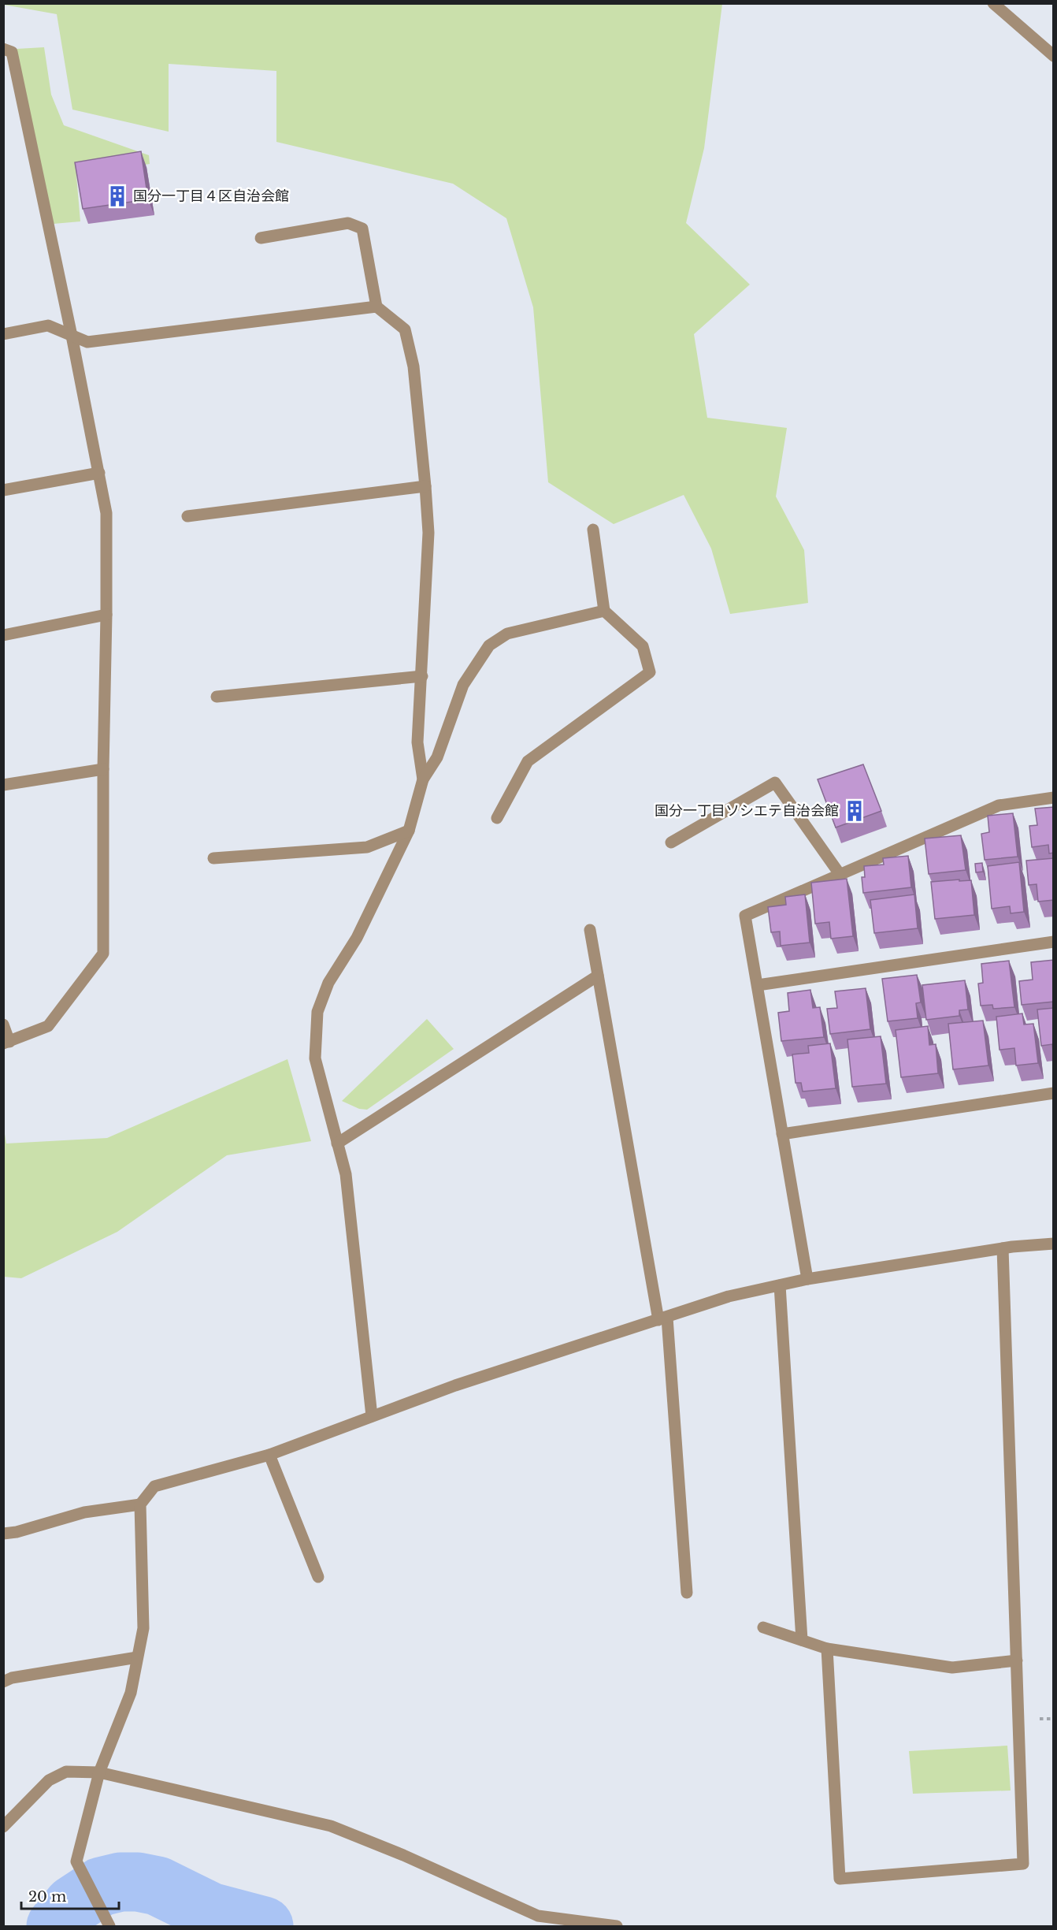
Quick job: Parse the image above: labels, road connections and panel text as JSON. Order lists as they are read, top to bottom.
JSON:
{
  "places": {
    "building": ["国分一丁目４区自治会館", "国分一丁目ソシエテ自治会館"]
  },
  "scale_bar": "20 m"
}
